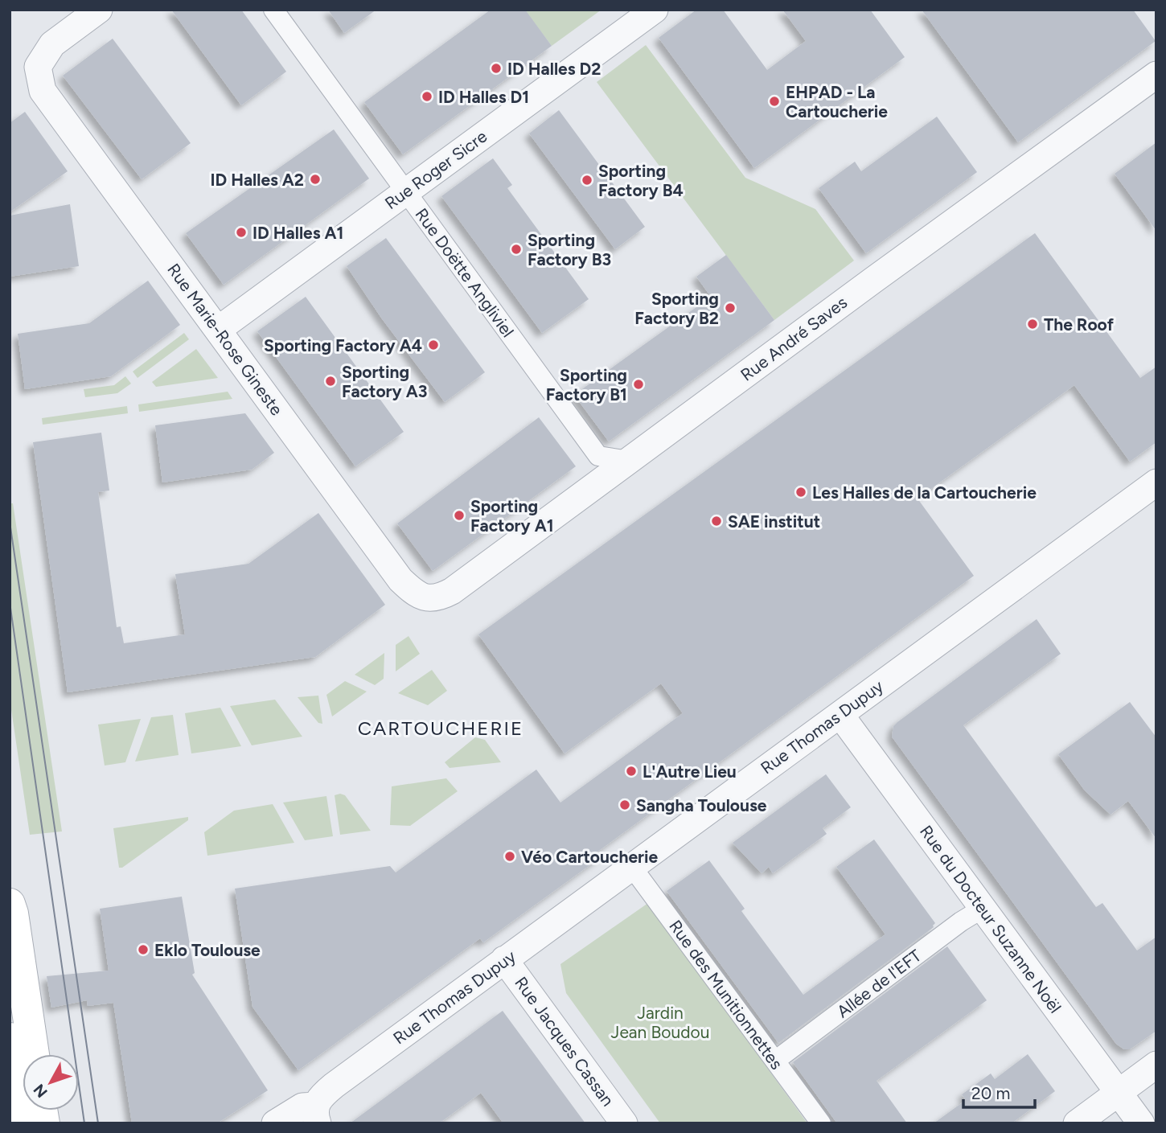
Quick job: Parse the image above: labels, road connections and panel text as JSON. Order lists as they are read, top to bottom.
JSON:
{
  "streets": {
    "street": [
      "Rue Roger Sicre",
      "Rue Doëtte Angliviel",
      "Rue André Saves",
      "Rue Marie-Rose Gineste",
      "Rue Thomas Dupuy",
      "Rue du Docteur Suzanne Noël",
      "Allée de l'EFT",
      "Rue des Munitionnettes",
      "Rue Jacques Cassan"
    ]
  },
  "crossings": [
    ["Rue Roger Sicre", "Rue Doëtte Angliviel"],
    ["Rue Roger Sicre", "Rue Marie-Rose Gineste"],
    ["Rue Doëtte Angliviel", "Rue André Saves"],
    ["Rue André Saves", "Rue Marie-Rose Gineste"],
    ["Rue Thomas Dupuy", "Rue du Docteur Suzanne Noël"],
    ["Rue Thomas Dupuy", "Rue des Munitionnettes"],
    ["Rue Thomas Dupuy", "Rue Jacques Cassan"],
    ["Rue du Docteur Suzanne Noël", "Allée de l'EFT"],
    ["Allée de l'EFT", "Rue des Munitionnettes"]
  ],
  "districts": ["CARTOUCHERIE"],
  "parks": ["Jardin Jean Boudou"],
  "places": [
    "ID Halles D2",
    "ID Halles D1",
    "EHPAD - La Cartoucherie",
    "ID Halles A2",
    "Sporting Factory B4",
    "ID Halles A1",
    "Sporting Factory B3",
    "Sporting Factory B2",
    "The Roof",
    "Sporting Factory A4",
    "Sporting Factory A3",
    "Sporting Factory B1",
    "Les Halles de la Cartoucherie",
    "Sporting Factory A1",
    "SAE institut",
    "L'Autre Lieu",
    "Sangha Toulouse",
    "Véo Cartoucherie",
    "Eklo Toulouse"
  ],
  "scale_bar": "20 m",
  "north": "bottom left"
}
